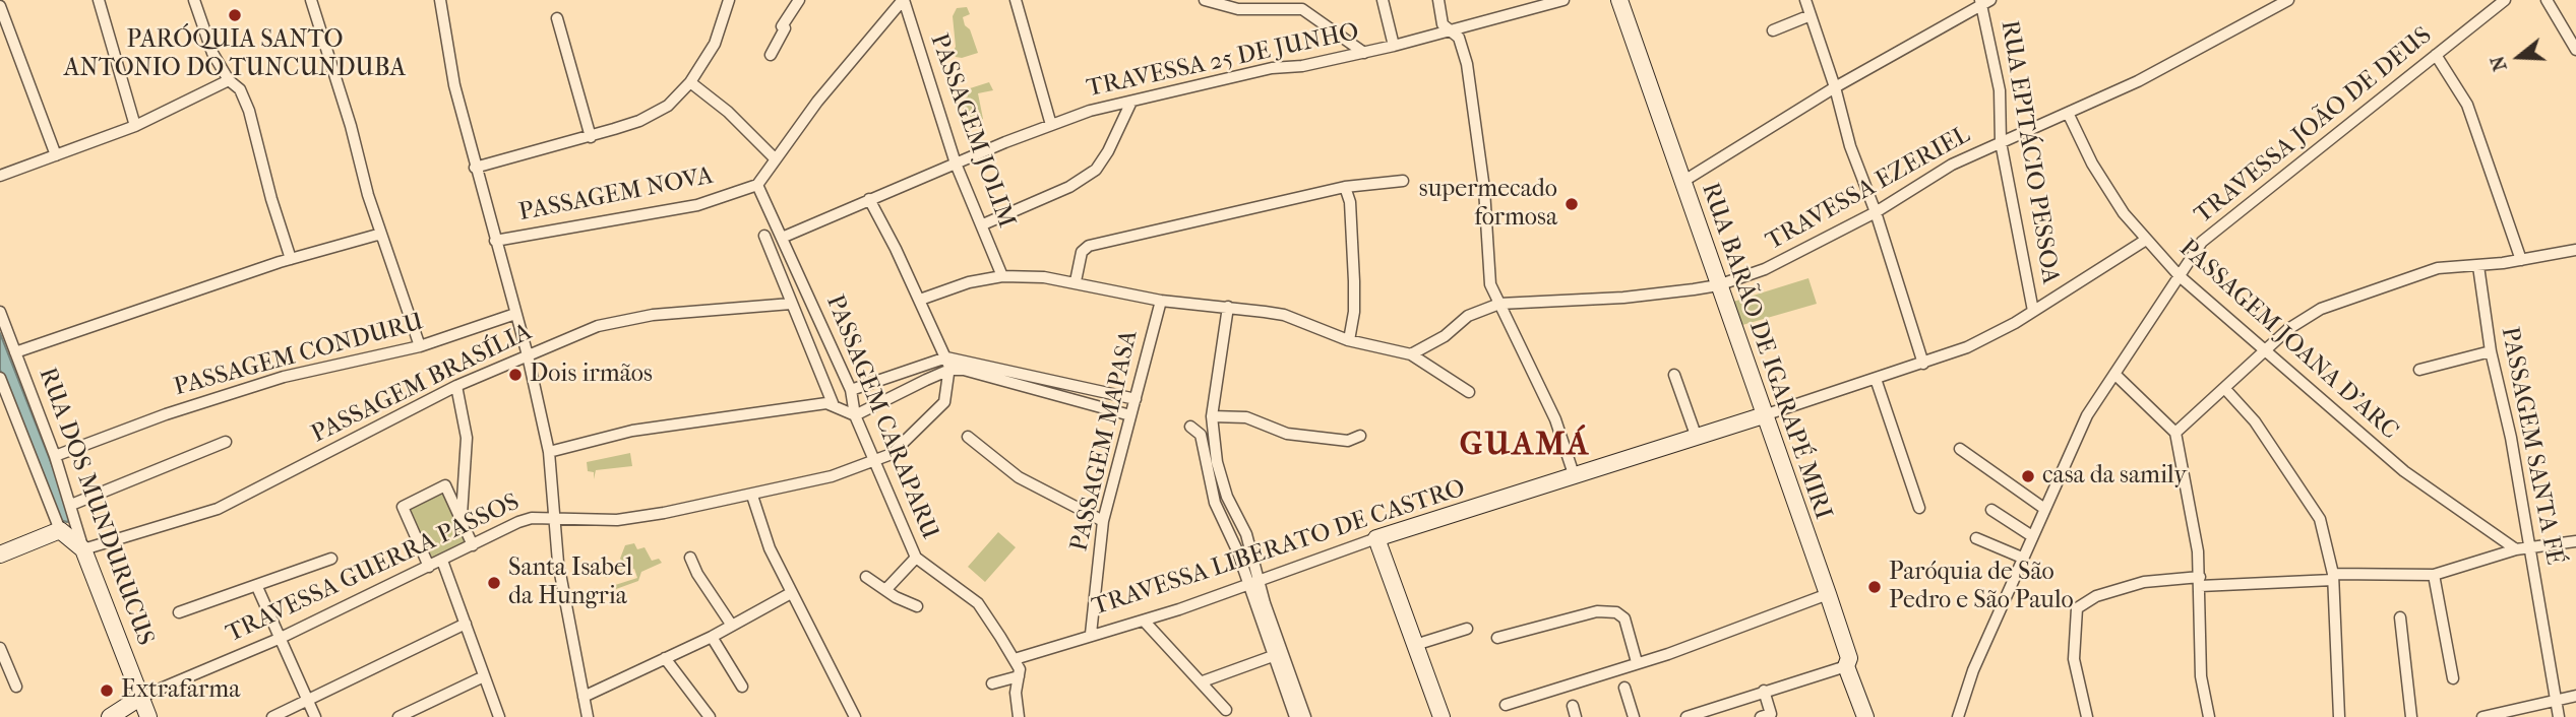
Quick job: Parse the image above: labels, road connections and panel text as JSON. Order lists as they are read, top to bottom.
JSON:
{
  "streets": {
    "street": [
      "TRAVESSA 25 DE JUNHO",
      "TRAVESSA JOÃO DE DEUS",
      "PASSAGEM JOLIM",
      "RUA EPITÁCIO PESSOA",
      "TRAVESSA EZERIEL",
      "PASSAGEM NOVA",
      "PASSAGEM JOANA D’ARC",
      "RUA BARÃO DE IGARAPÉ MIRI",
      "PASSAGEM CONDURU",
      "PASSAGEM BRASÍLIA",
      "PASSAGEM CARAPARU",
      "PASSAGEM MAPASA",
      "PASSAGEM SANTA FÉ",
      "RUA DOS MUNDURUCUS",
      "TRAVESSA LIBERATO DE CASTRO",
      "TRAVESSA GUERRA PASSOS"
    ]
  },
  "crossings": [
    ["TRAVESSA 25 DE JUNHO", "PASSAGEM JOLIM"],
    ["TRAVESSA 25 DE JUNHO", "PASSAGEM CARAPARU"],
    ["TRAVESSA JOÃO DE DEUS", "PASSAGEM JOANA D’ARC"],
    ["RUA EPITÁCIO PESSOA", "TRAVESSA EZERIEL"],
    ["RUA EPITÁCIO PESSOA", "TRAVESSA LIBERATO DE CASTRO"],
    ["TRAVESSA EZERIEL", "PASSAGEM JOANA D’ARC"],
    ["TRAVESSA EZERIEL", "RUA BARÃO DE IGARAPÉ MIRI"],
    ["PASSAGEM NOVA", "PASSAGEM CARAPARU"],
    ["PASSAGEM JOANA D’ARC", "TRAVESSA LIBERATO DE CASTRO"],
    ["RUA BARÃO DE IGARAPÉ MIRI", "TRAVESSA LIBERATO DE CASTRO"],
    ["PASSAGEM CONDURU", "RUA DOS MUNDURUCUS"],
    ["PASSAGEM BRASÍLIA", "PASSAGEM CARAPARU"],
    ["PASSAGEM BRASÍLIA", "RUA DOS MUNDURUCUS"],
    ["PASSAGEM CARAPARU", "TRAVESSA LIBERATO DE CASTRO"],
    ["PASSAGEM CARAPARU", "TRAVESSA GUERRA PASSOS"],
    ["PASSAGEM MAPASA", "TRAVESSA LIBERATO DE CASTRO"],
    ["RUA DOS MUNDURUCUS", "TRAVESSA GUERRA PASSOS"]
  ],
  "districts": ["GUAMÁ"],
  "places": [
    "PARÓQUIA SANTO ANTONIO DO TUNCUNDUBA",
    "supermecado formosa",
    "Dois irmãos",
    "casa da samily",
    "Santa Isabel da Hungria",
    "Paróquia de São Pedro e São Paulo",
    "Extrafarma"
  ],
  "north": "left"
}
